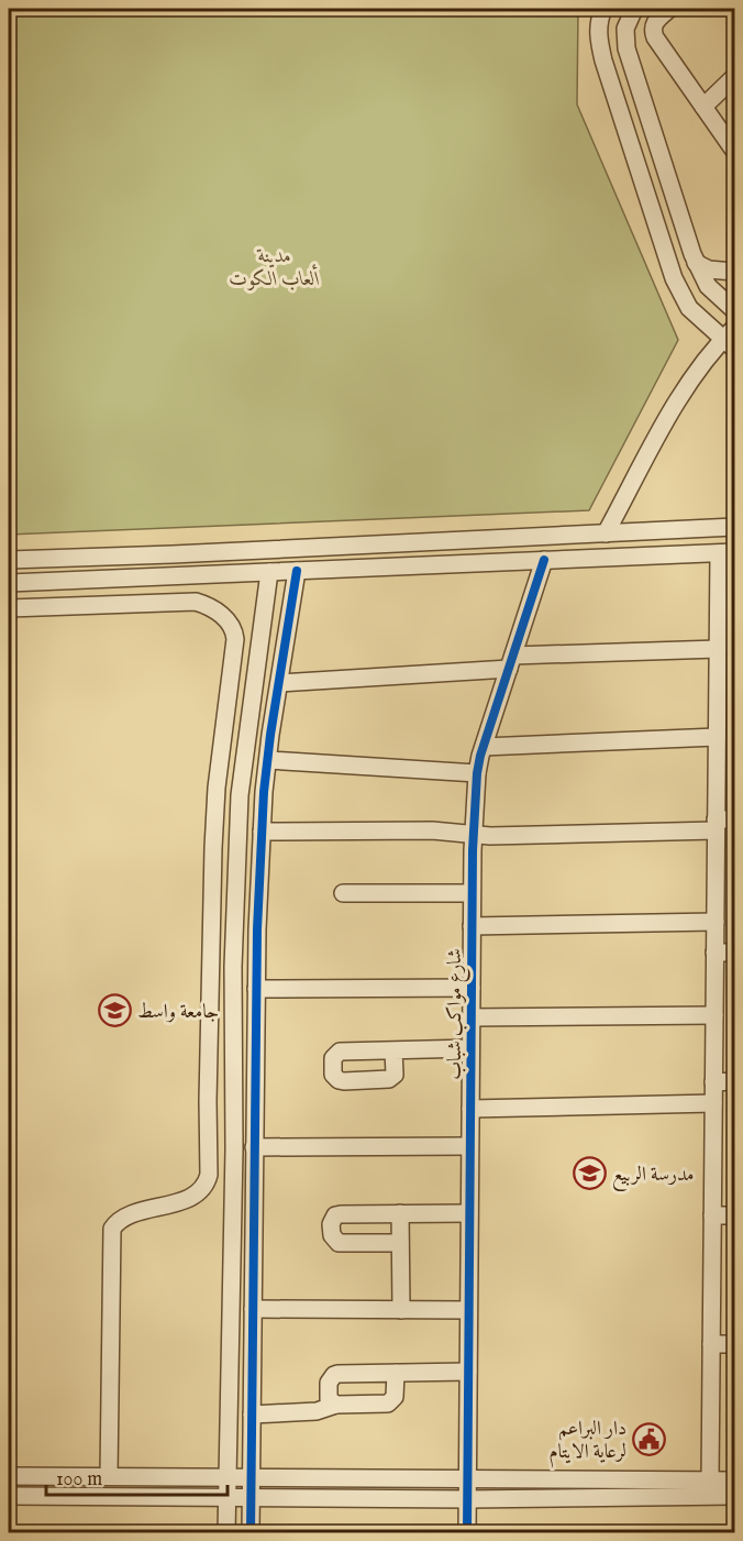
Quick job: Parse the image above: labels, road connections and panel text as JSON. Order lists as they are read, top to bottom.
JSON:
{
  "streets": {
    "street": ["شارع مواكب شباب"]
  },
  "parks": ["مدينة ألعاب الكوت"],
  "places": {
    "school or university": ["جامعة واسط", "مدرسة الربيع"],
    "public building": ["دار البراعم لرعاية الايتام"]
  },
  "scale_bar": "100 m"
}
